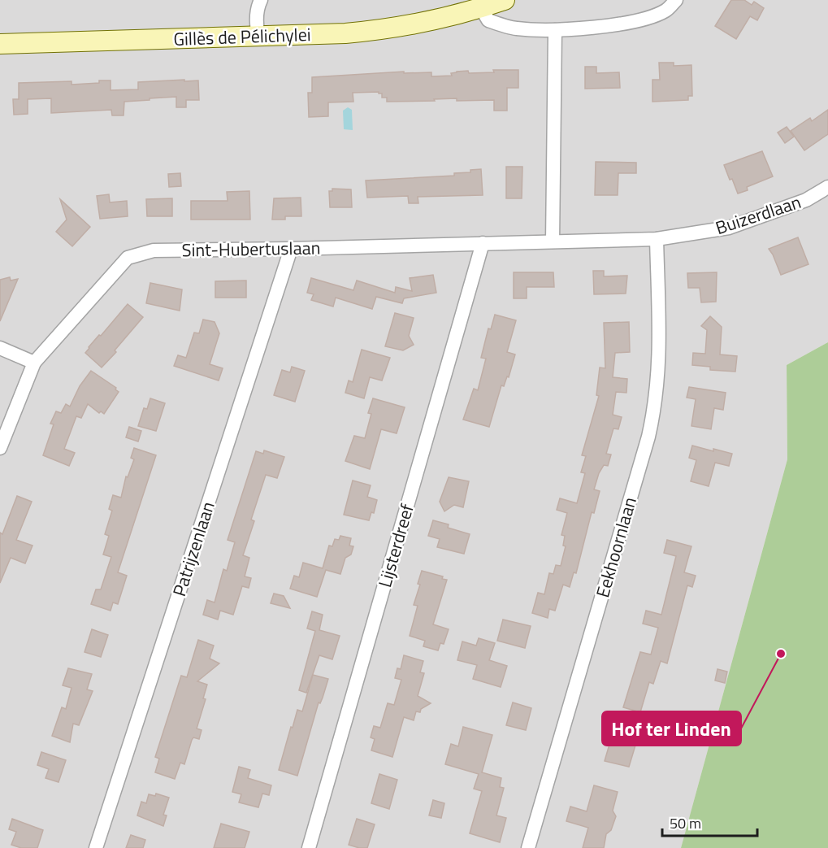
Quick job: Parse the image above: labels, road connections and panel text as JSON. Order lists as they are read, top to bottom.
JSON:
{
  "streets": {
    "main road": ["Gillès de Pélichylei"],
    "street": [
      "Buizerdlaan",
      "Sint-Hubertuslaan",
      "Lijsterdreef",
      "Eekhoornlaan",
      "Patrijzenlaan"
    ]
  },
  "crossings": [
    ["Buizerdlaan", "Sint-Hubertuslaan"],
    ["Buizerdlaan", "Eekhoornlaan"],
    ["Sint-Hubertuslaan", "Lijsterdreef"],
    ["Sint-Hubertuslaan", "Eekhoornlaan"],
    ["Sint-Hubertuslaan", "Patrijzenlaan"]
  ],
  "places": ["Hof ter Linden"],
  "scale_bar": "50 m"
}
